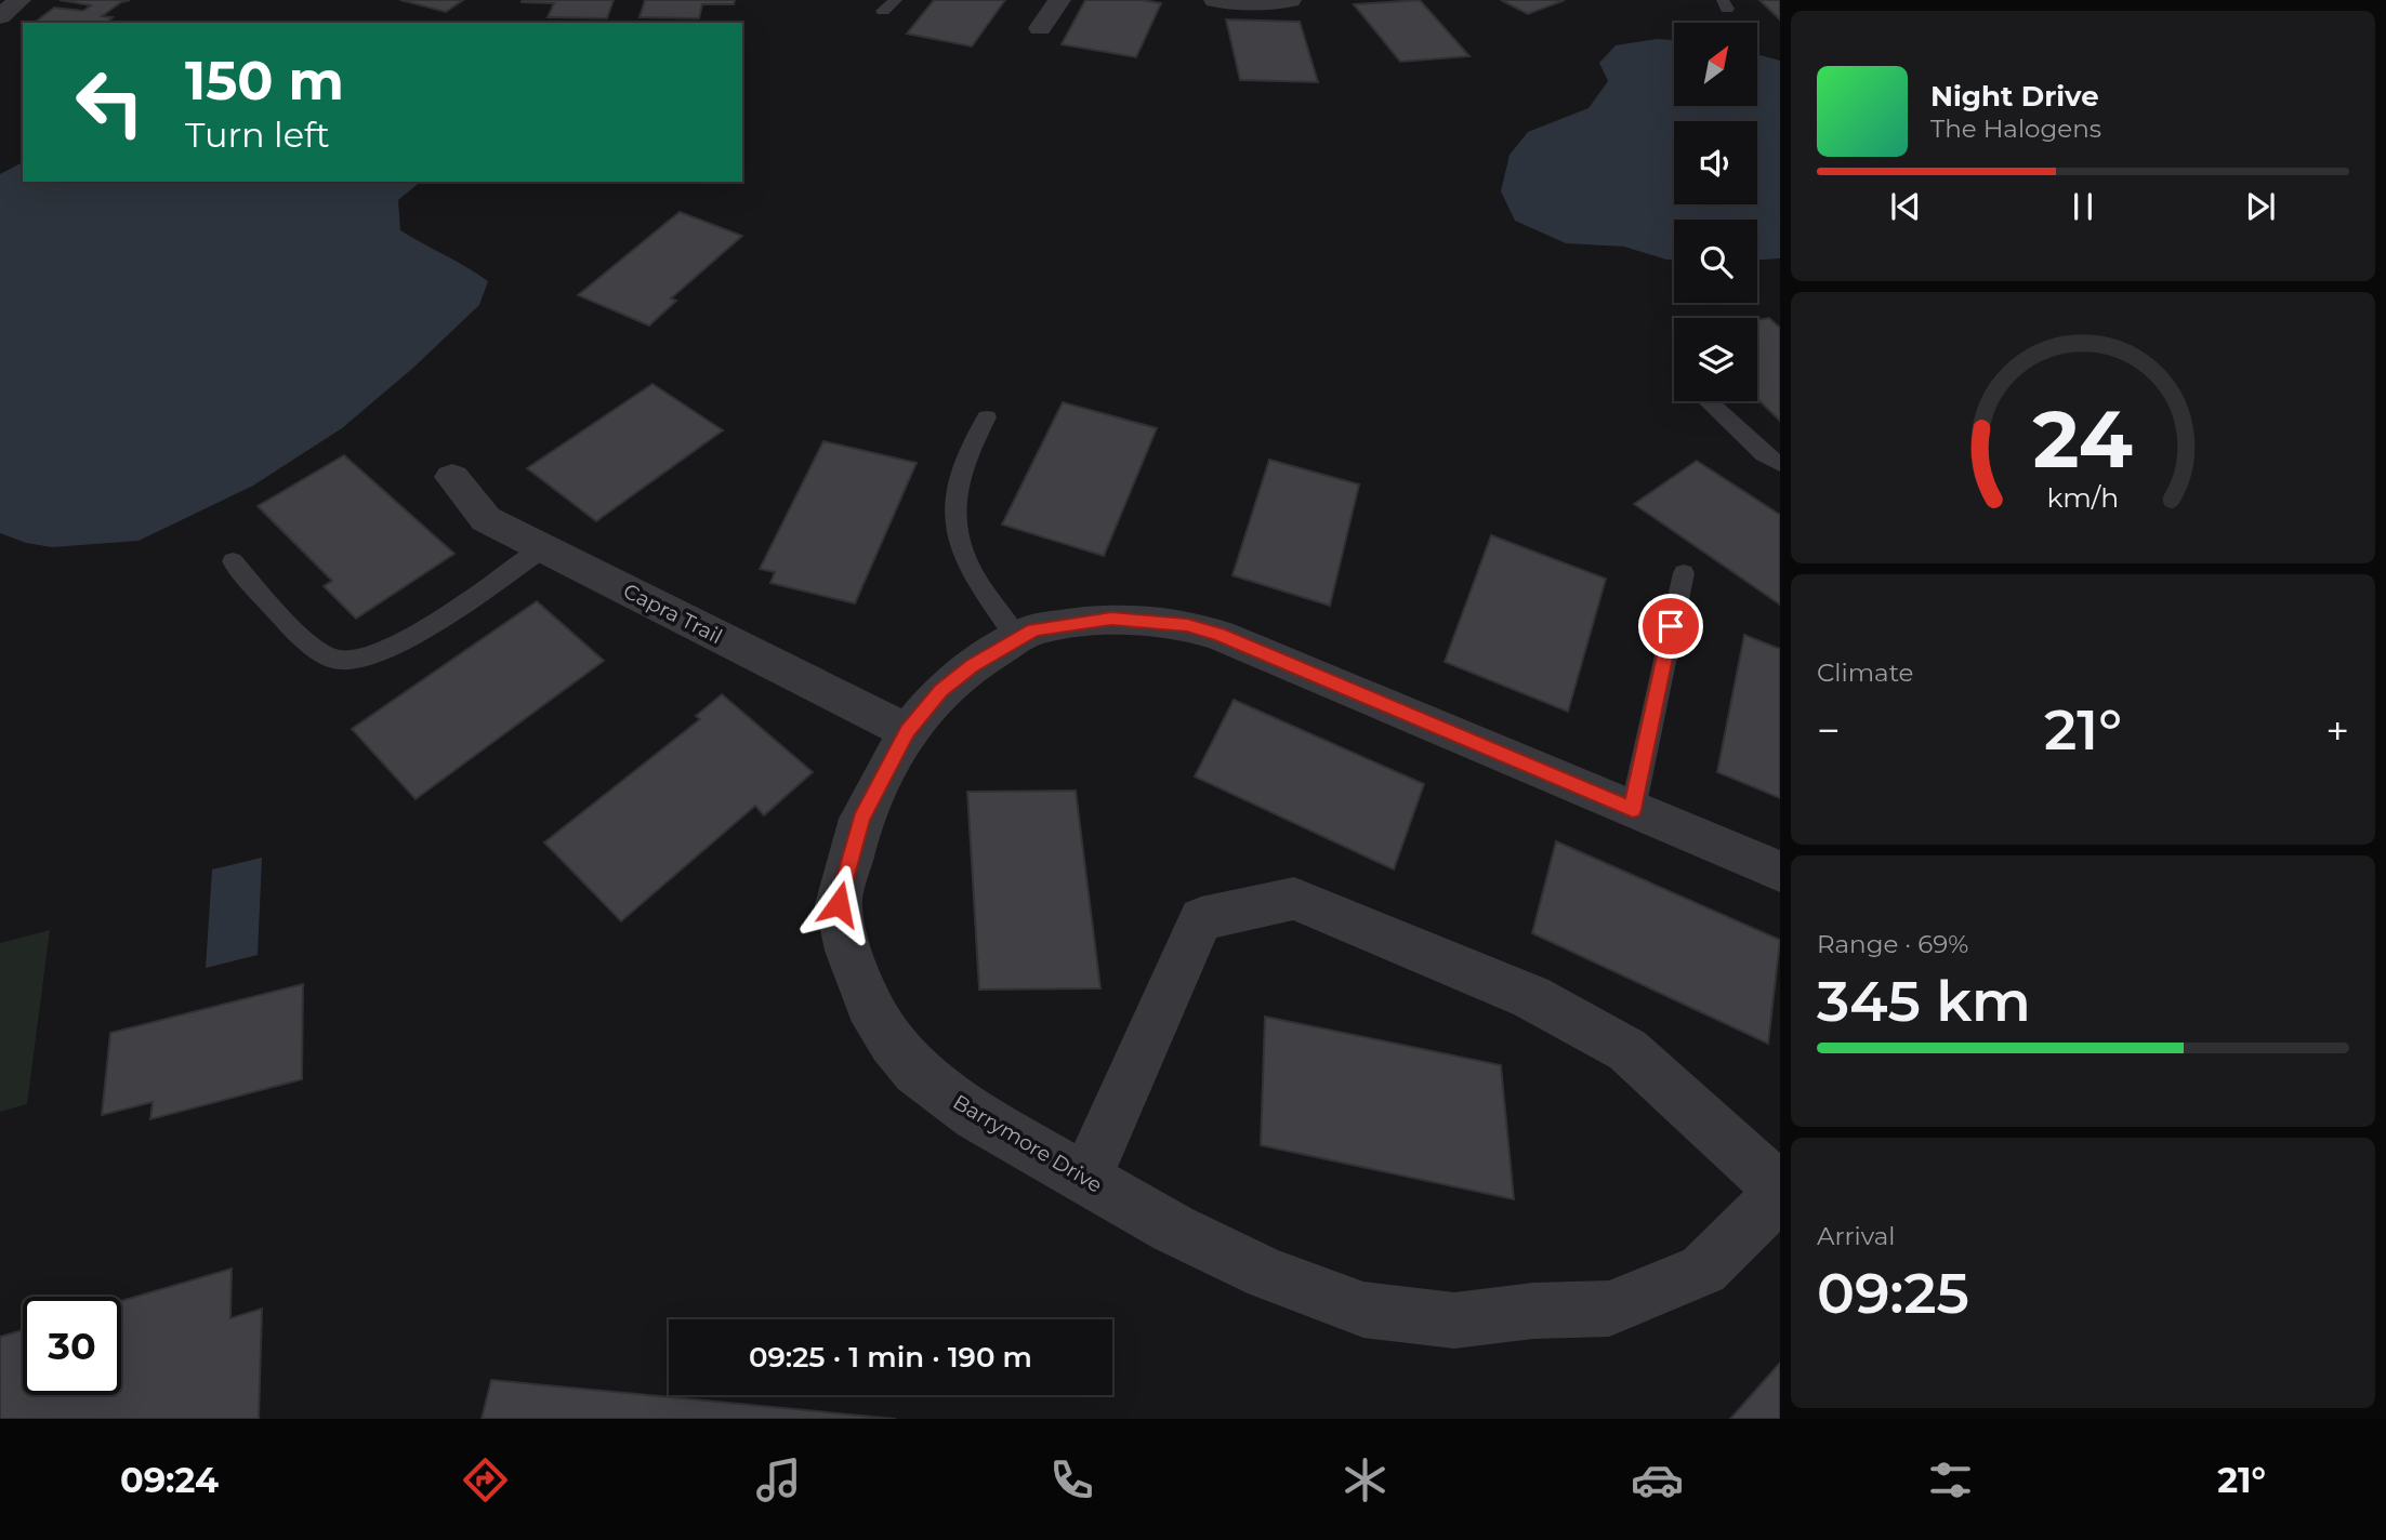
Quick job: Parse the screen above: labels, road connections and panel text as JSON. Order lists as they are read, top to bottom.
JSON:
{
  "streets": {
    "street": ["Capra Trail", "Barrymore Drive"]
  },
  "crossings": [
    ["Capra Trail", "Barrymore Drive"]
  ],
  "north": "top right",
  "page": {
    "turn": ["150 m", "Turn left"],
    "song": ["Night Drive", "The Halogens"],
    "tile": [
      "Climate",
      ["Range · 69%", "345 km"],
      ["Arrival", "09:25"]
    ],
    "heat": ["−", "21°", "+"],
    "limit": "30",
    "trip": "09:25 · 1 min · 190 m",
    "tabs": ["09:24", "21°"],
    "gauge": ["24", "km/h"]
  }
}
